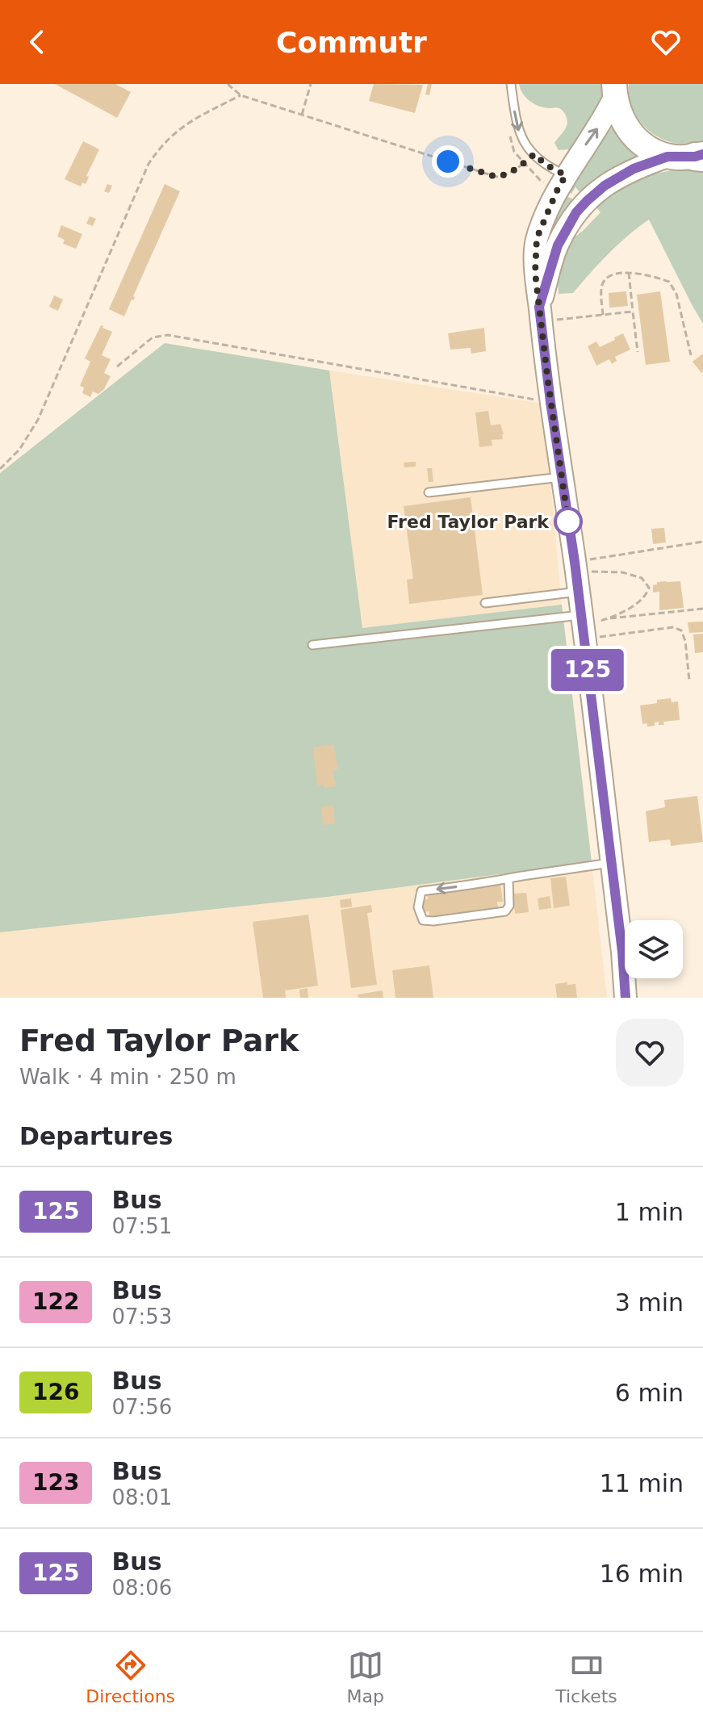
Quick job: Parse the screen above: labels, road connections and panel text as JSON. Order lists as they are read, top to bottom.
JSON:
{
  "places": ["Fred Taylor Park"],
  "lines": ["bus line 125"],
  "page": {
    "header": "Commutr",
    "on_map": "125",
    "heading": [
      ["Fred Taylor Park", "Walk · 4 min · 250 m"],
      "Departures"
    ],
    "list": [
      {
        "mark": "125",
        "name": "Bus",
        "note": "07:51",
        "value": "1 min"
      },
      {
        "mark": "122",
        "name": "Bus",
        "note": "07:53",
        "value": "3 min"
      },
      {
        "mark": "126",
        "name": "Bus",
        "note": "07:56",
        "value": "6 min"
      },
      {
        "mark": "123",
        "name": "Bus",
        "note": "08:01",
        "value": "11 min"
      },
      {
        "mark": "125",
        "name": "Bus",
        "note": "08:06",
        "value": "16 min"
      }
    ],
    "tabs": ["Directions", "Map", "Tickets"]
  }
}
